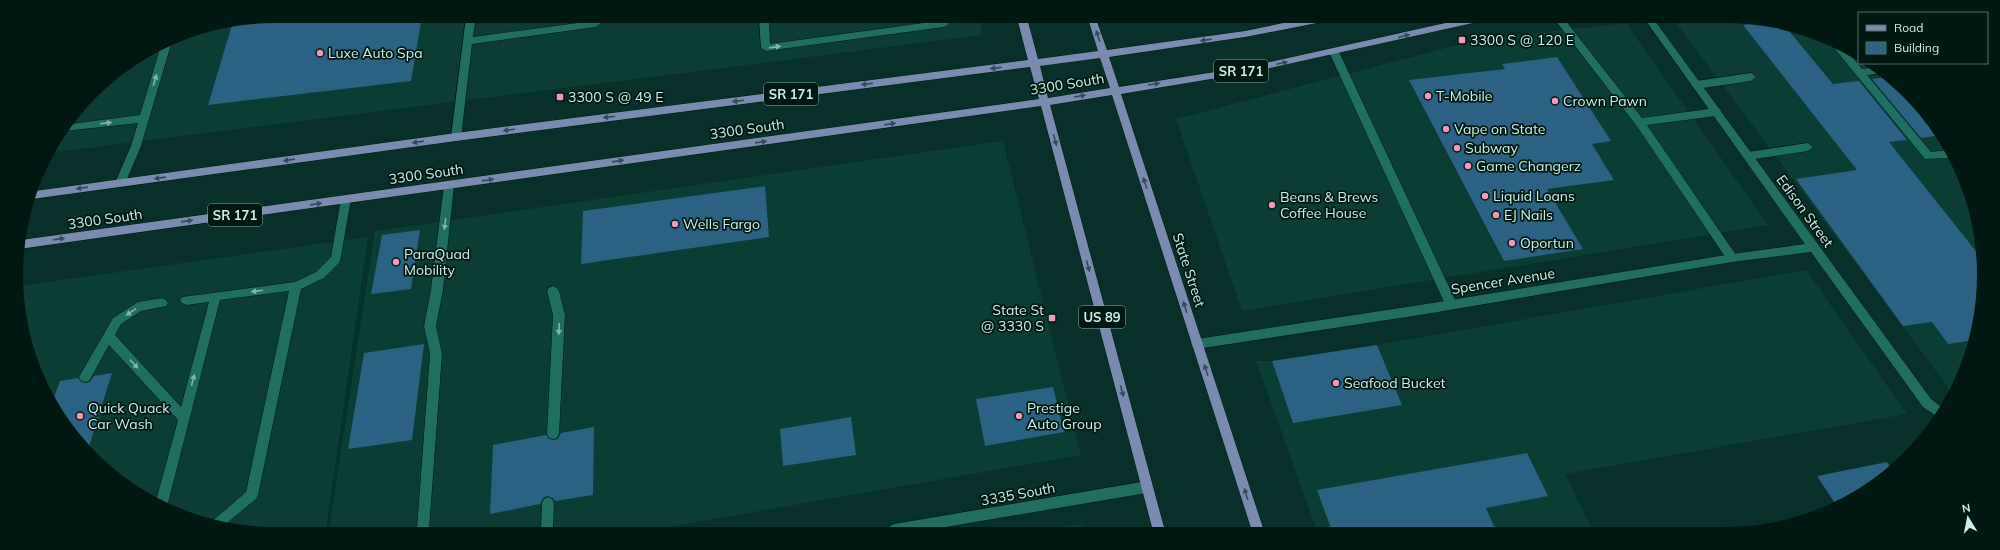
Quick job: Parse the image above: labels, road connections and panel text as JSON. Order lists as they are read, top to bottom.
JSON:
{
  "streets": {
    "main road": [
      "SR 171",
      "3300 South",
      "State Street",
      "US 89"
    ],
    "street": ["Edison Street", "Spencer Avenue", "3335 South"]
  },
  "crossings": [
    ["3300 South", "State Street"],
    ["3300 South", "US 89"],
    ["Edison Street", "Spencer Avenue"],
    ["State Street", "Spencer Avenue"],
    ["US 89", "3335 South"]
  ],
  "places": {
    "transit": ["3300 S @ 120 E", "3300 S @ 49 E", "State St @ 3330 S"],
    "other": [
      "Luxe Auto Spa",
      "T-Mobile",
      "Crown Pawn",
      "Vape on State",
      "Subway",
      "Game Changerz",
      "Liquid Loans",
      "Beans & Brews Coffee House",
      "EJ Nails",
      "Wells Fargo",
      "Oportun",
      "ParaQuad Mobility",
      "Seafood Bucket",
      "Quick Quack Car Wash",
      "Prestige Auto Group"
    ]
  },
  "legend": ["Road", "Building"],
  "north": "top"
}
